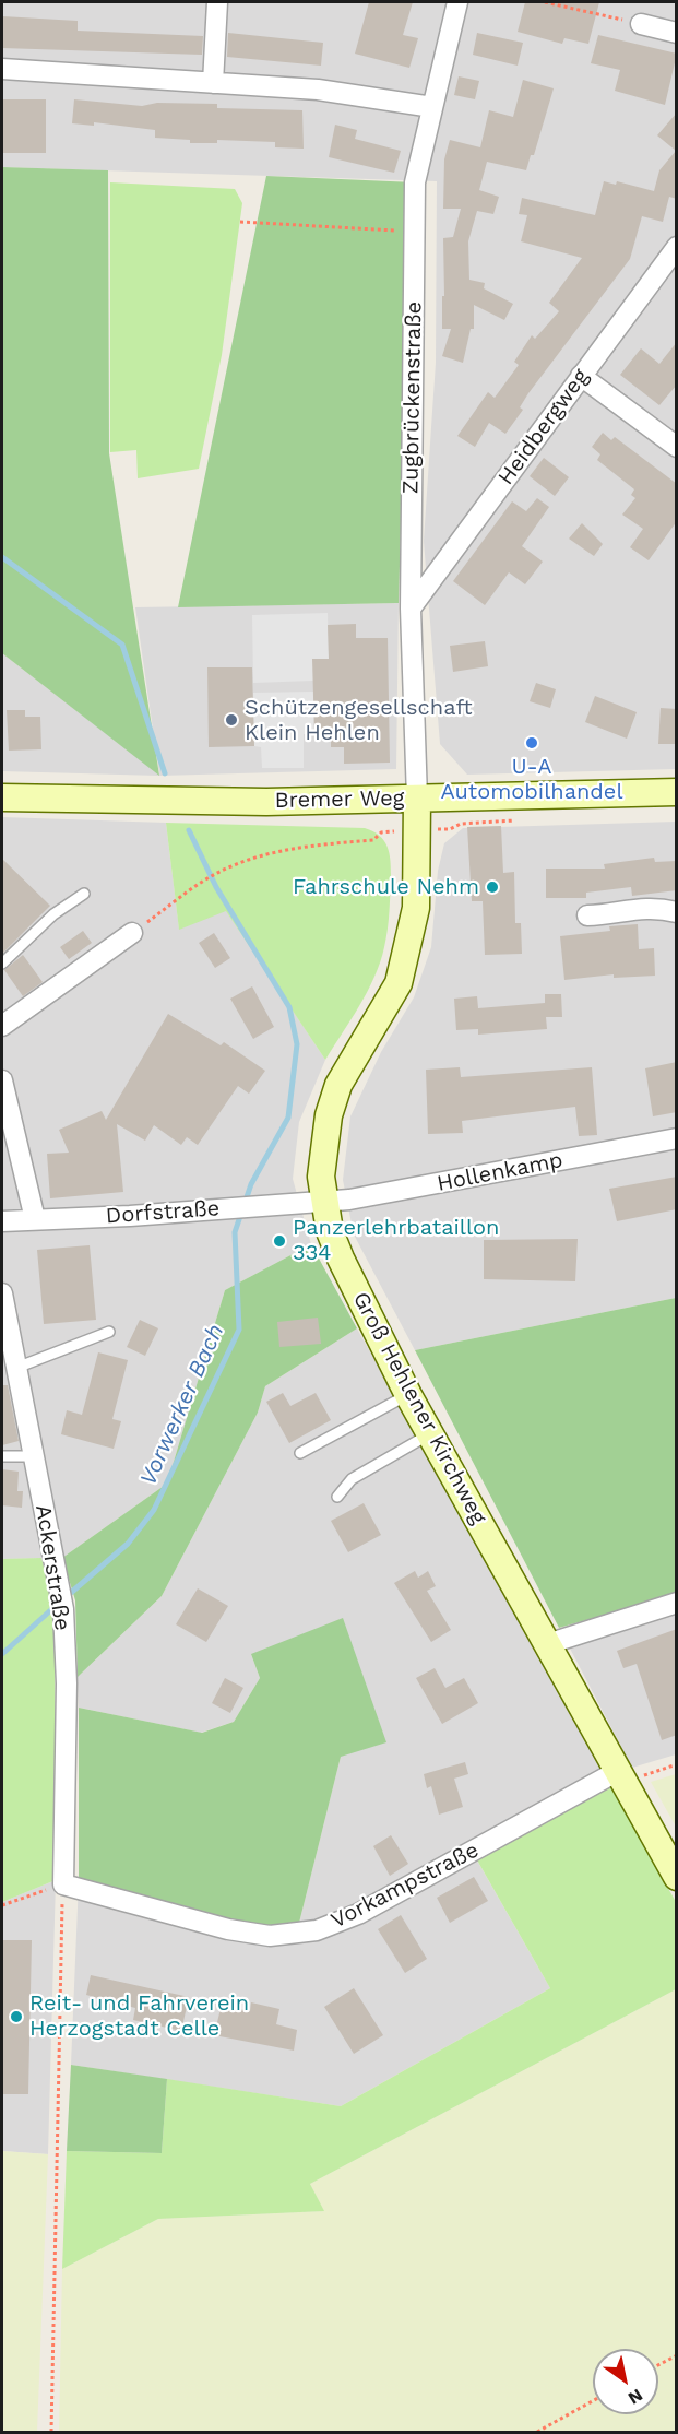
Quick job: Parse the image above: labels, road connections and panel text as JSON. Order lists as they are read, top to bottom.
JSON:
{
  "streets": {
    "main road": ["Bremer Weg", "Groß Hehlener Kirchweg"],
    "street": [
      "Zugbrückenstraße",
      "Heidbergweg",
      "Hollenkamp",
      "Dorfstraße",
      "Ackerstraße",
      "Vorkampstraße"
    ]
  },
  "crossings": [
    ["Zugbrückenstraße", "Heidbergweg"],
    ["Zugbrückenstraße", "Bremer Weg"],
    ["Zugbrückenstraße", "Groß Hehlener Kirchweg"],
    ["Bremer Weg", "Groß Hehlener Kirchweg"],
    ["Hollenkamp", "Dorfstraße"],
    ["Hollenkamp", "Groß Hehlener Kirchweg"],
    ["Dorfstraße", "Groß Hehlener Kirchweg"],
    ["Groß Hehlener Kirchweg", "Vorkampstraße"],
    ["Ackerstraße", "Vorkampstraße"]
  ],
  "water": ["Vorwerker Bach"],
  "places": [
    "Schützengesellschaft Klein Hehlen",
    "U-A Automobilhandel",
    "Fahrschule Nehm",
    "Panzerlehrbataillon 334",
    "Reit- und Fahrverein Herzogstadt Celle"
  ],
  "north": "bottom right"
}
